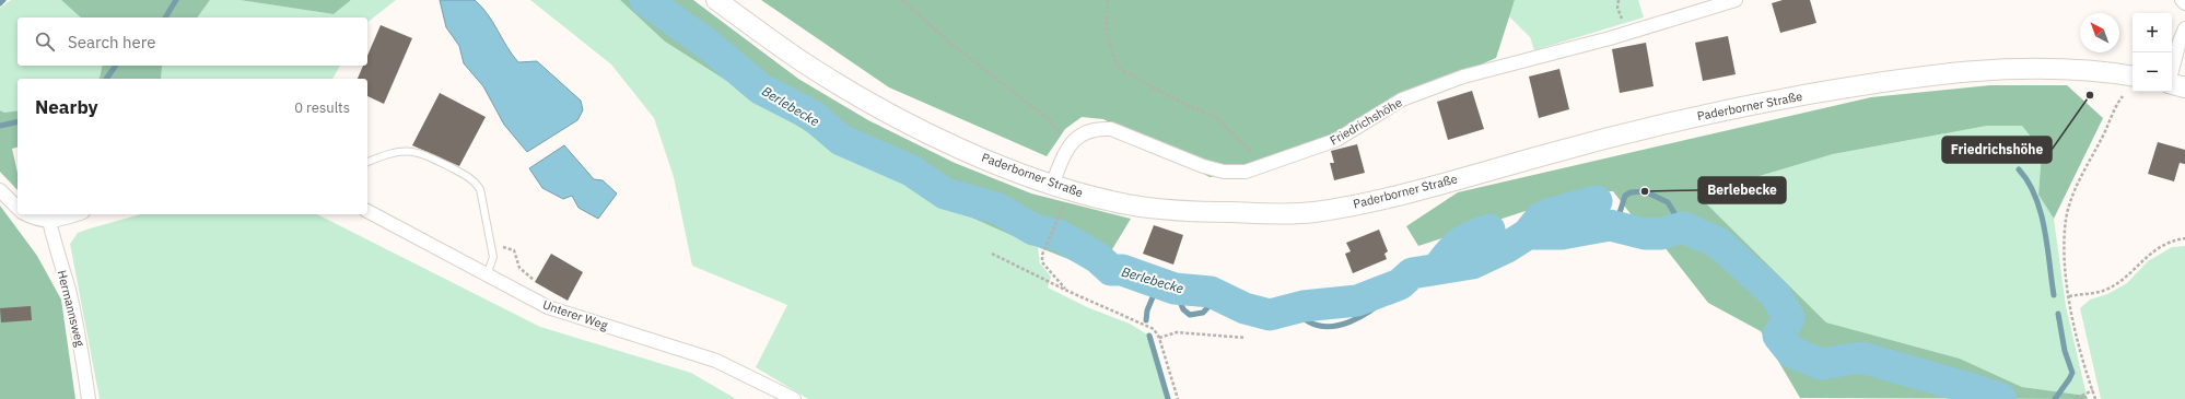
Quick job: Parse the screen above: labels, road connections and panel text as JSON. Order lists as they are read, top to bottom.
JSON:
{
  "streets": {
    "main road": ["Paderborner Straße"],
    "street": ["Friedrichshöhe", "Hermannsweg", "Unterer Weg"]
  },
  "water": ["Berlebecke"],
  "places": ["Friedrichshöhe", "Berlebecke"],
  "north": "top left",
  "page": {
    "map_buttons": ["+", "−"],
    "search": "Search here",
    "heading": ["Nearby", "0 results"]
  }
}
